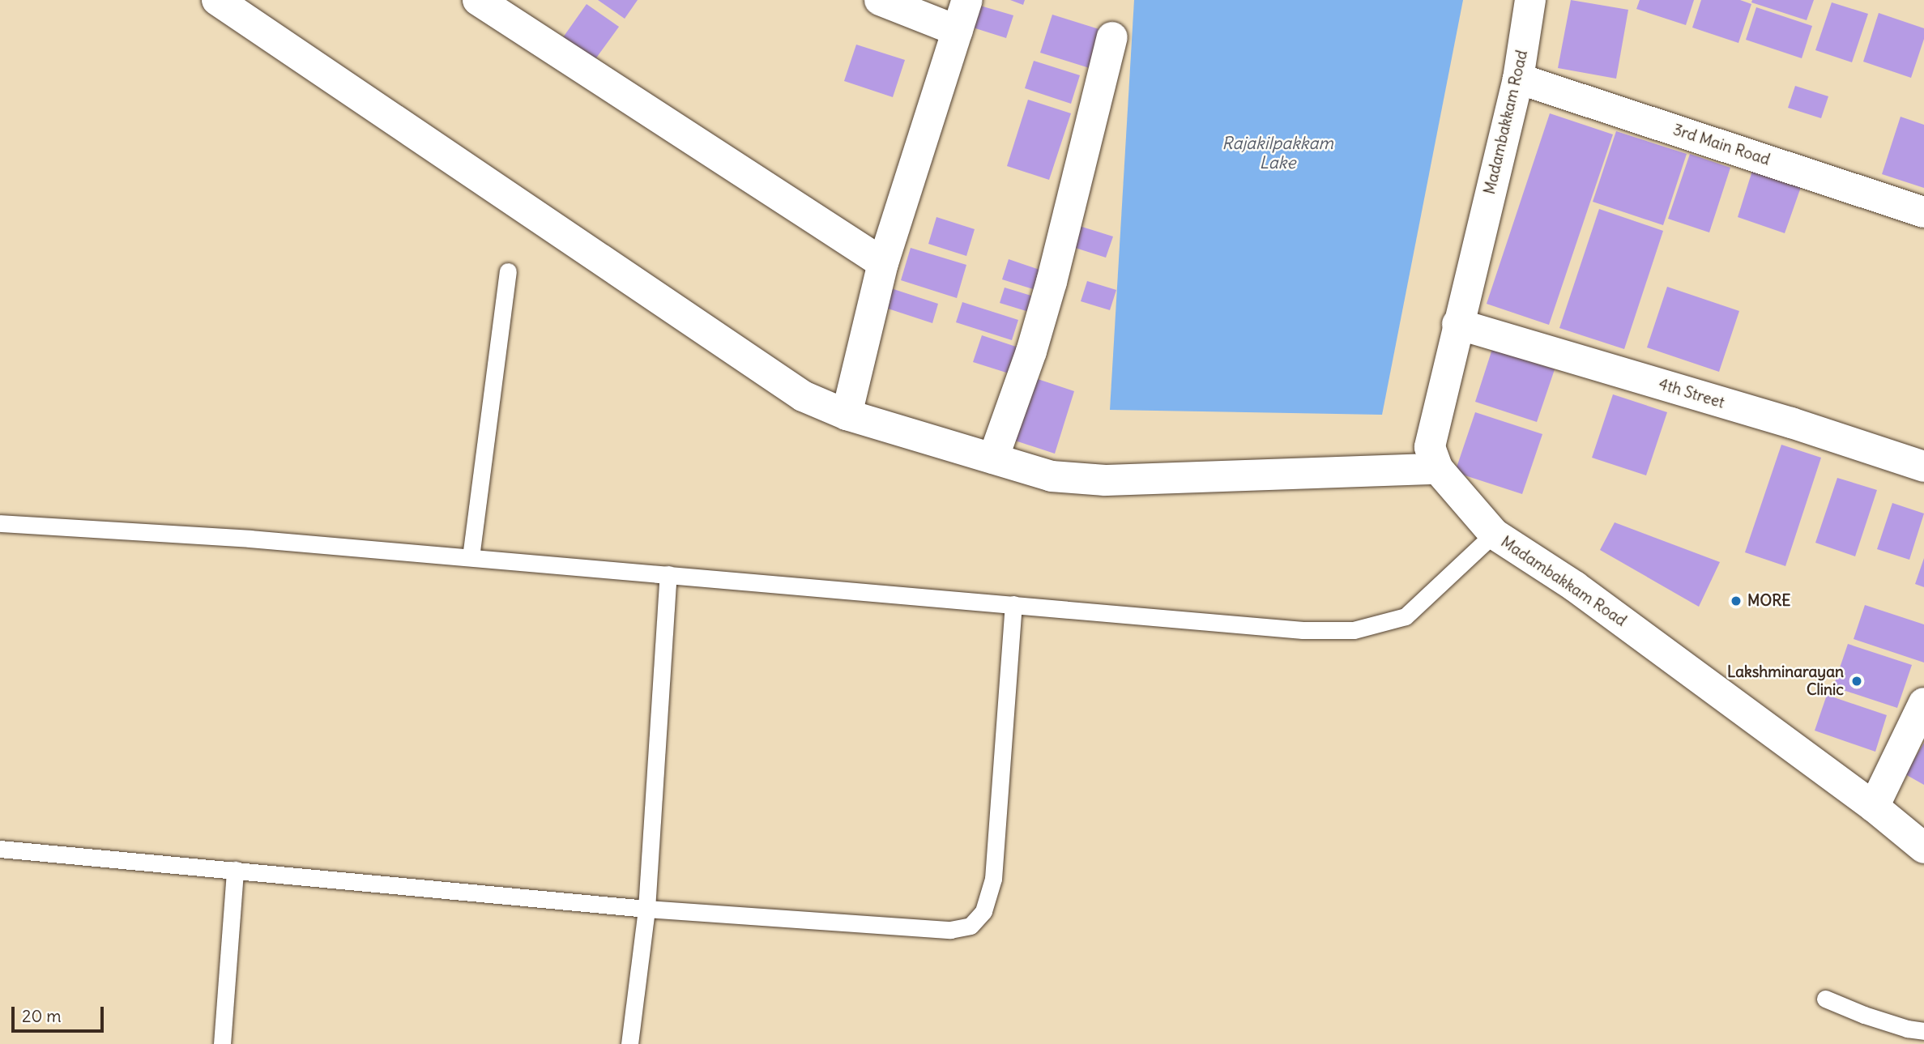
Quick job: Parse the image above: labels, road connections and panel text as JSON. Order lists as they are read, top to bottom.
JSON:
{
  "streets": {
    "street": ["Madambakkam Road", "3rd Main Road", "4th Street"]
  },
  "crossings": [
    ["Madambakkam Road", "3rd Main Road"],
    ["Madambakkam Road", "4th Street"]
  ],
  "water": ["Rajakilpakkam Lake"],
  "places": ["MORE", "Lakshminarayan Clinic"],
  "scale_bar": "20 m"
}
